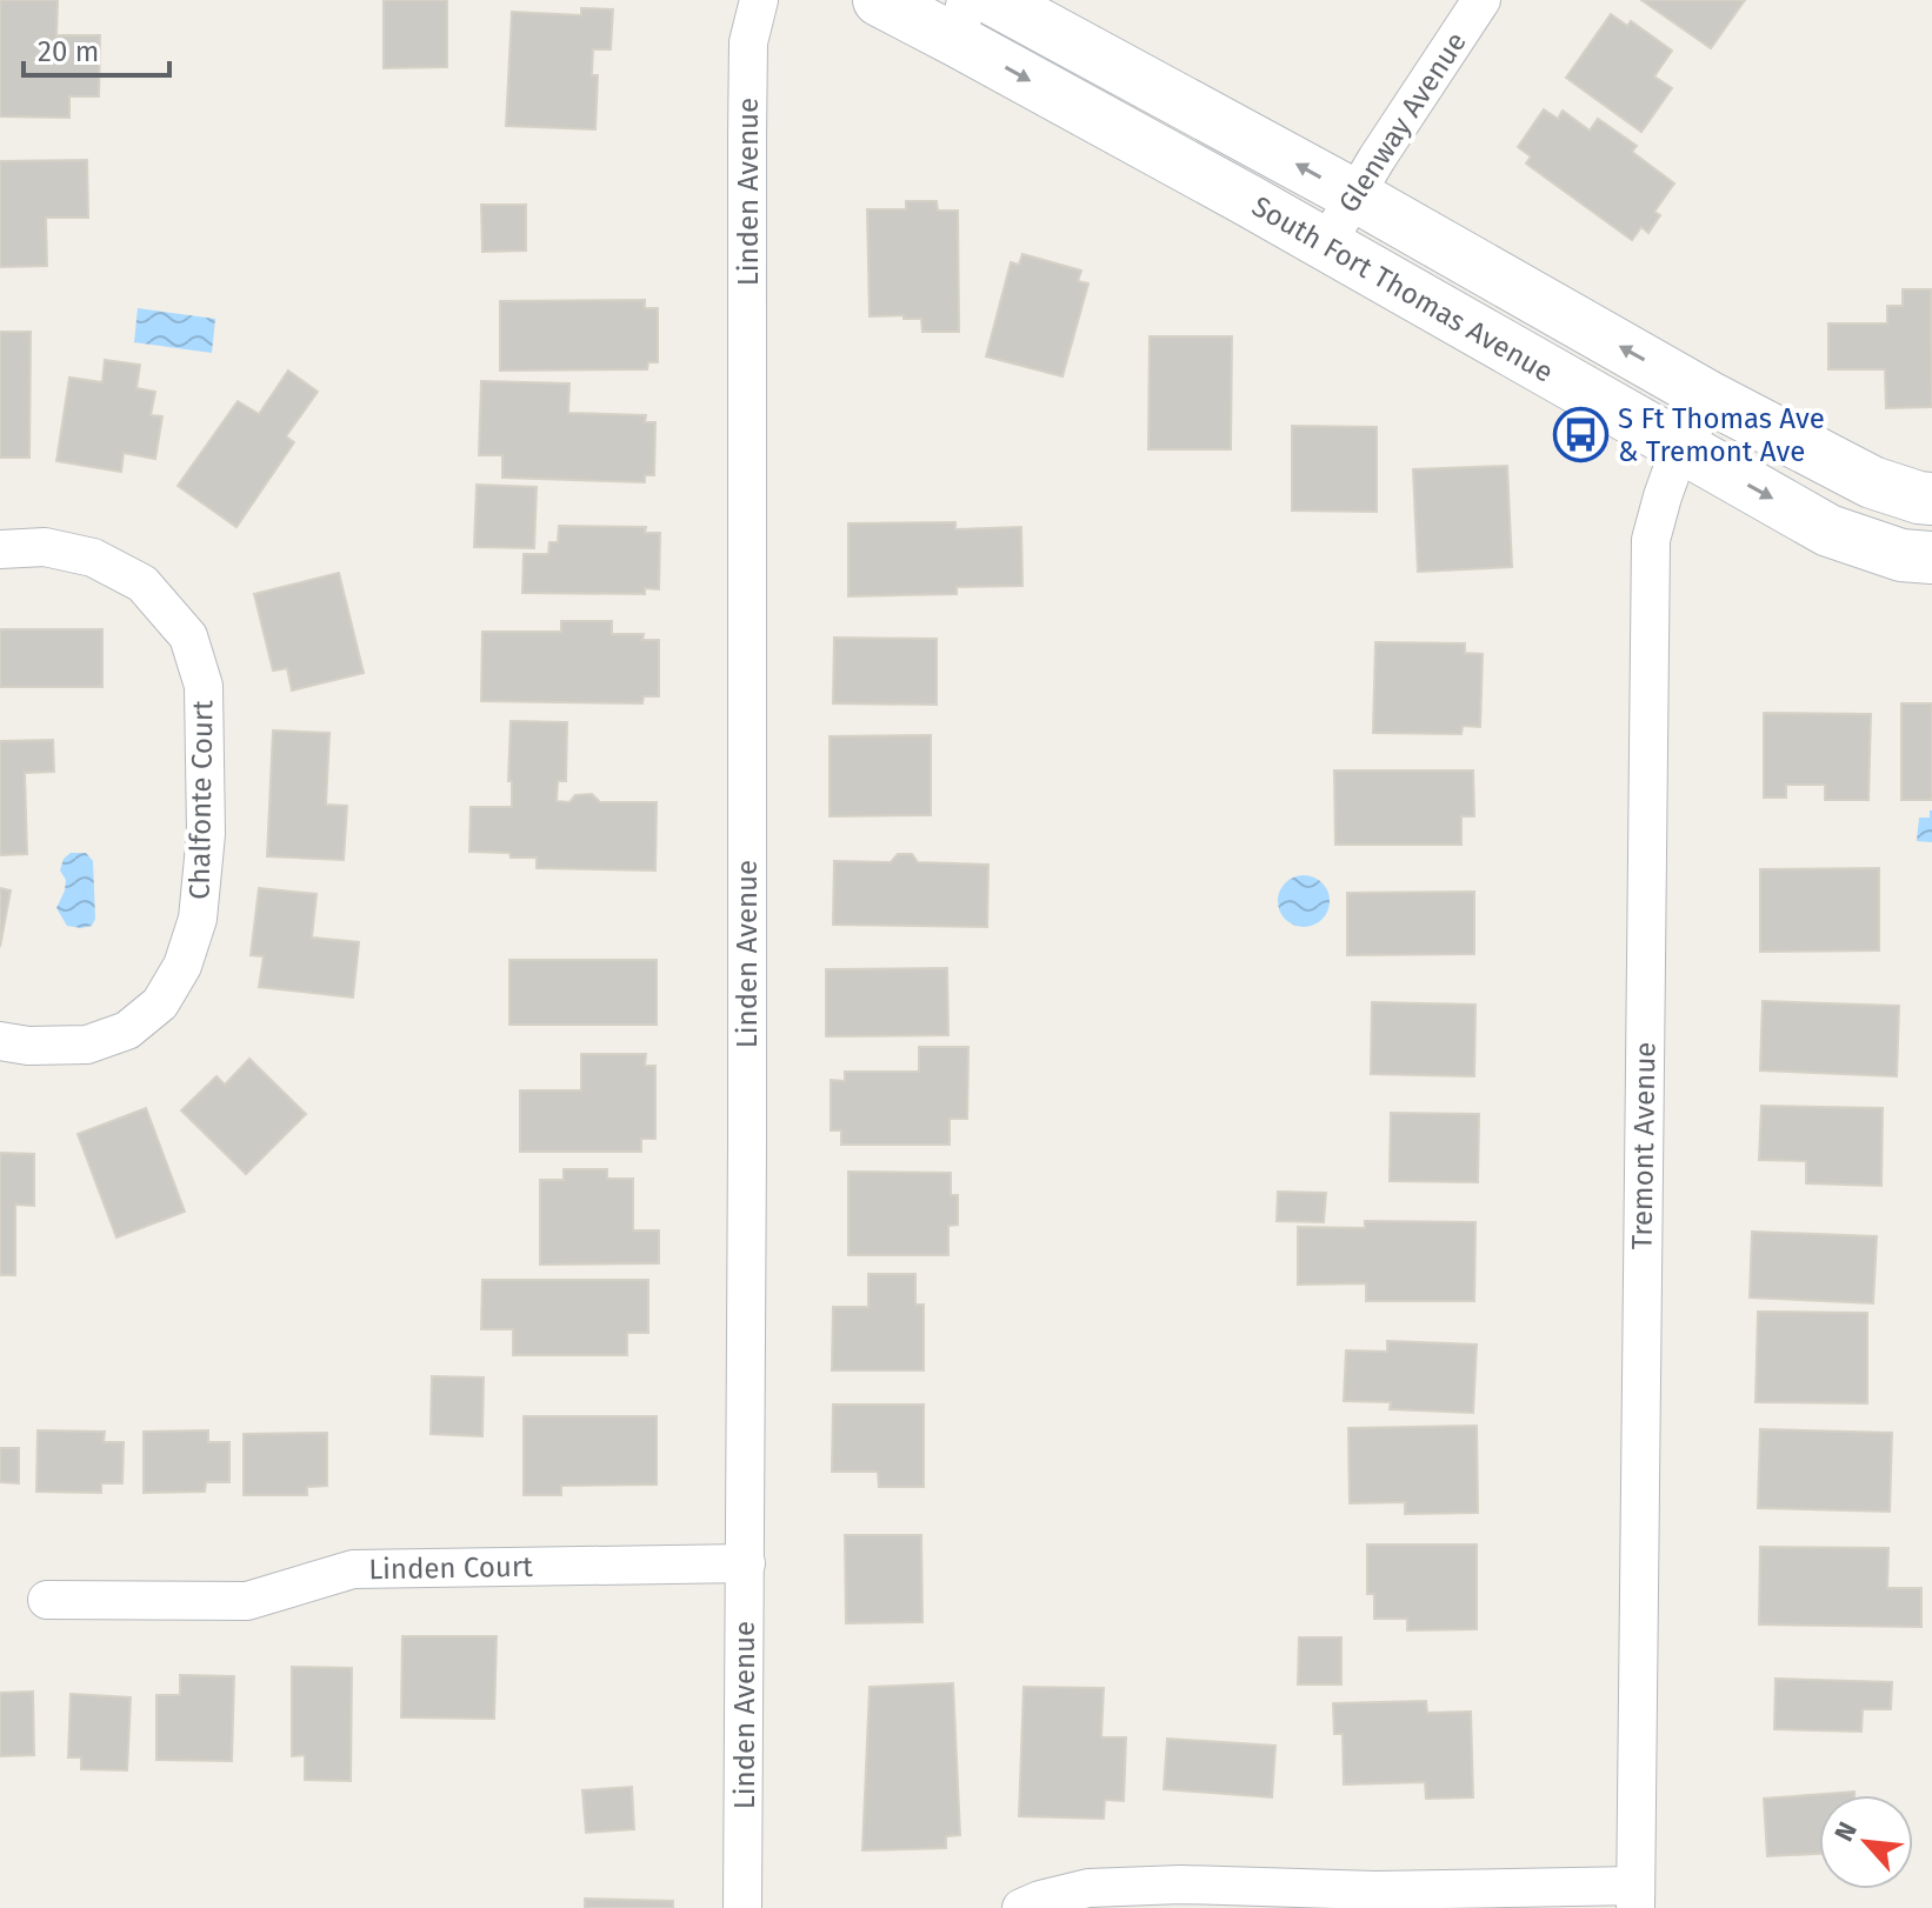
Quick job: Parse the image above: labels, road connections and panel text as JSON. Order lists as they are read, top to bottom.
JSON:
{
  "streets": {
    "main road": ["South Fort Thomas Avenue"],
    "street": [
      "Glenway Avenue",
      "Linden Avenue",
      "Chalfonte Court",
      "Tremont Avenue",
      "Linden Court"
    ]
  },
  "crossings": [
    ["Glenway Avenue", "South Fort Thomas Avenue"],
    ["Linden Avenue", "Linden Court"],
    ["South Fort Thomas Avenue", "Tremont Avenue"]
  ],
  "places": {
    "bus stop": ["S Ft Thomas Ave & Tremont Ave"]
  },
  "scale_bar": "20 m",
  "north": "top left"
}
